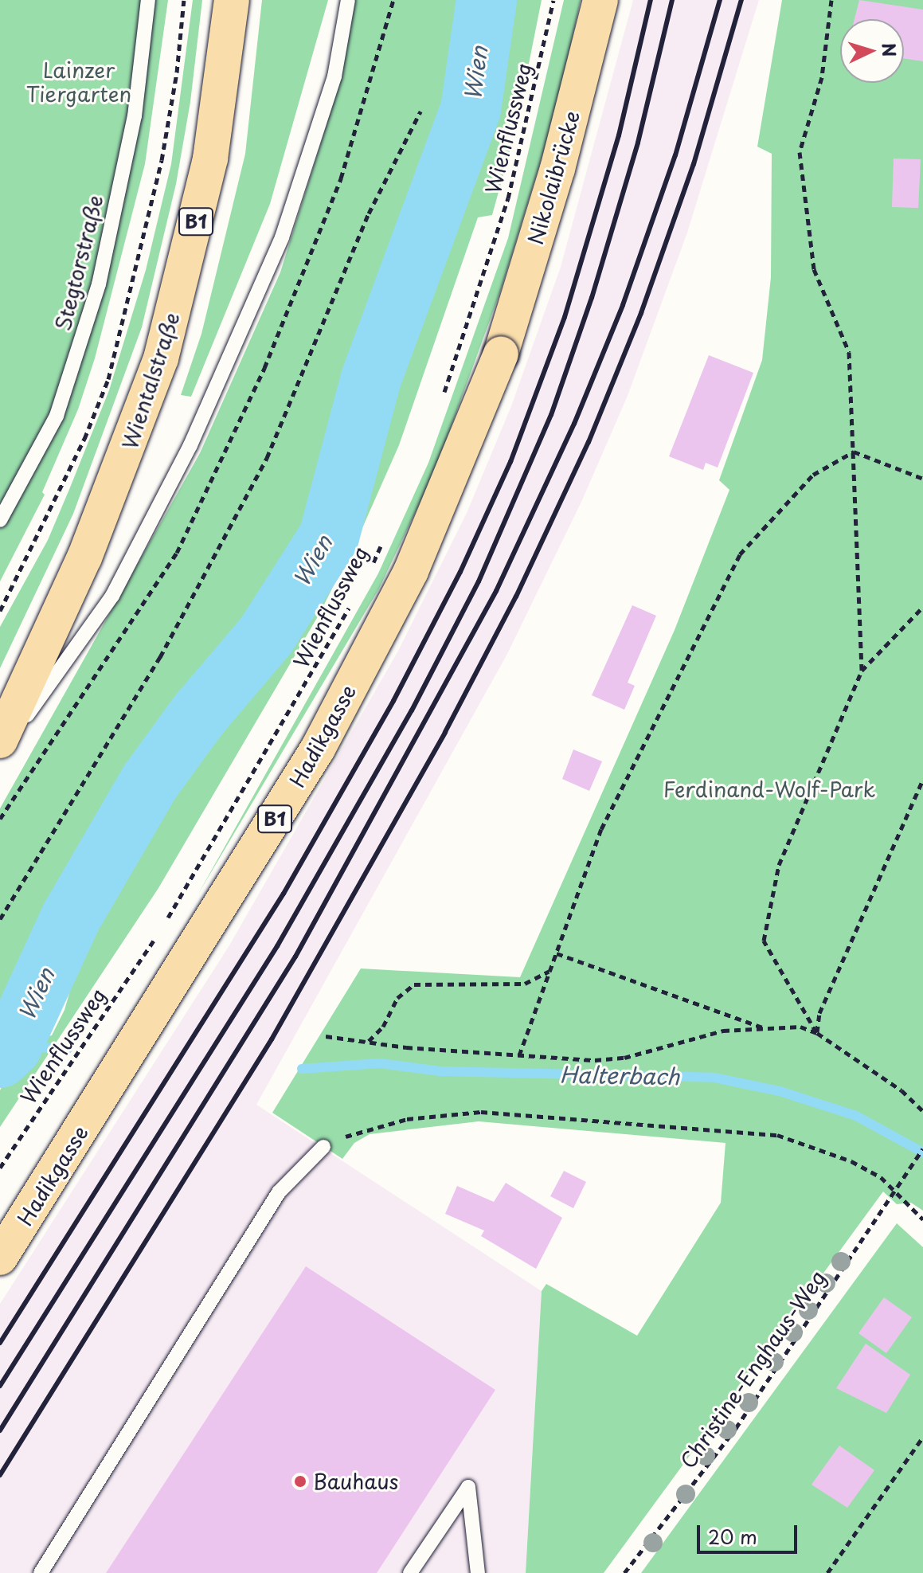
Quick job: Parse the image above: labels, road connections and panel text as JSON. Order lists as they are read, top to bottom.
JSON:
{
  "streets": {
    "main road": [
      "Nikolaibrücke",
      "B1",
      "Wientalstraße",
      "Hadikgasse"
    ],
    "lane": ["Stegtorstraße"],
    "path": ["Wienflussweg", "Christine-Enghaus-Weg"]
  },
  "crossings": [
    ["Nikolaibrücke", "Hadikgasse"]
  ],
  "water": ["Wien", "Halterbach"],
  "parks": ["Lainzer Tiergarten", "Ferdinand-Wolf-Park"],
  "places": ["Bauhaus"],
  "scale_bar": "20 m",
  "north": "right"
}
